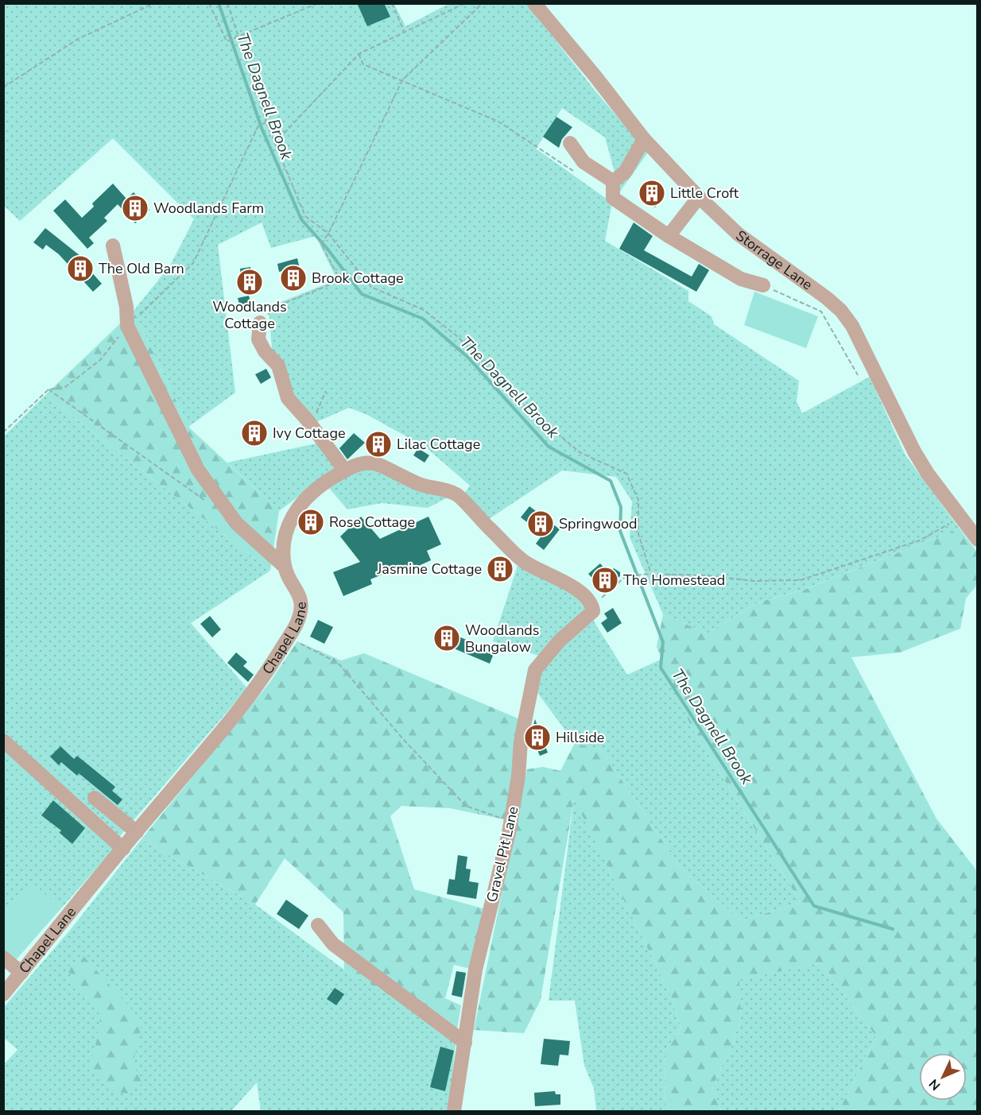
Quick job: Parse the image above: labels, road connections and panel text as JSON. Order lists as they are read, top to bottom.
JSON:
{
  "streets": {
    "street": ["Storrage Lane", "Chapel Lane", "Gravel Pit Lane"]
  },
  "crossings": [
    ["Chapel Lane", "Gravel Pit Lane"]
  ],
  "water": ["The Dagnell Brook"],
  "places": {
    "building": [
      "Little Croft",
      "Woodlands Farm",
      "The Old Barn",
      "Brook Cottage",
      "Woodlands Cottage",
      "Ivy Cottage",
      "Lilac Cottage",
      "Rose Cottage",
      "Springwood",
      "Jasmine Cottage",
      "The Homestead",
      "Woodlands Bungalow",
      "Hillside"
    ]
  },
  "north": "bottom left"
}
